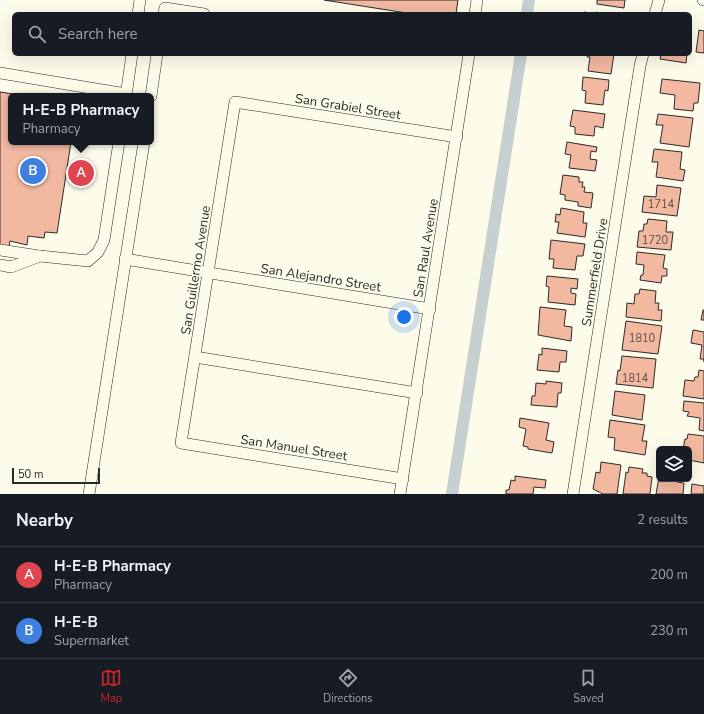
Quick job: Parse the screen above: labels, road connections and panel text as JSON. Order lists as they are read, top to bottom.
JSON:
{
  "streets": {
    "street": [
      "San Grabiel Street",
      "San Raul Avenue",
      "San Guillermo Avenue",
      "Summerfield Drive",
      "San Alejandro Street",
      "San Manuel Street"
    ]
  },
  "crossings": [
    ["San Grabiel Street", "San Raul Avenue"],
    ["San Grabiel Street", "San Guillermo Avenue"],
    ["San Raul Avenue", "San Alejandro Street"],
    ["San Raul Avenue", "San Manuel Street"],
    ["San Guillermo Avenue", "San Alejandro Street"],
    ["San Guillermo Avenue", "San Manuel Street"]
  ],
  "house_numbers": [
    "1714",
    "1720",
    "1810",
    "1814"
  ],
  "scale_bar": "50 m",
  "page": {
    "search": "Search here",
    "popup": ["H-E-B Pharmacy", "Pharmacy"],
    "pins": ["B", "A"],
    "scale": "50 m",
    "heading": ["Nearby", "2 results"],
    "list": [
      {
        "mark": "A",
        "name": "H-E-B Pharmacy",
        "note": "Pharmacy",
        "value": "200 m"
      },
      {
        "mark": "B",
        "name": "H-E-B",
        "note": "Supermarket",
        "value": "230 m"
      }
    ],
    "nav": ["Map", "Directions", "Saved"]
  }
}
